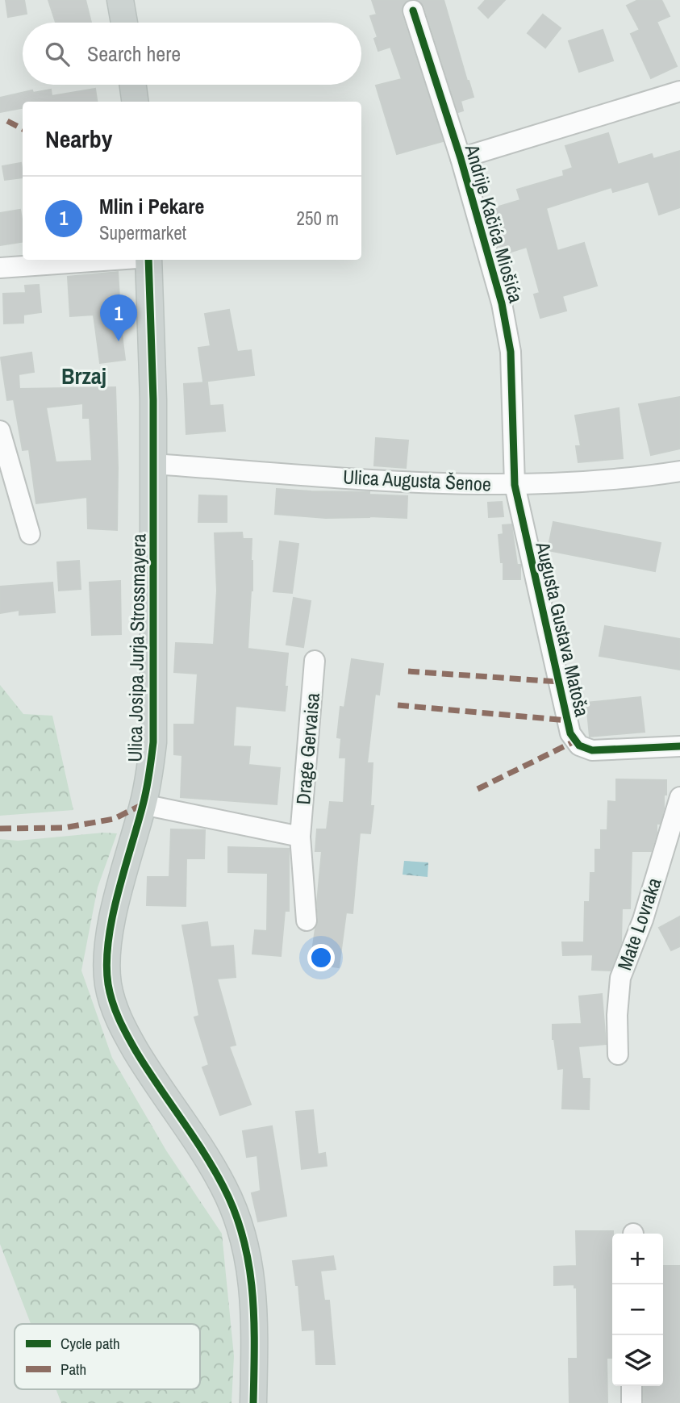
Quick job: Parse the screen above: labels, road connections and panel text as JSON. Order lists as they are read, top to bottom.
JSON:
{
  "streets": {
    "main road": ["Ulica Josipa Jurja Strossmayera"],
    "street": [
      "Andrije Kačića Miošića",
      "Ulica Augusta Šenoe",
      "Augusta Gustava Matoša",
      "Drage Gervaisa",
      "Mate Lovraka"
    ]
  },
  "crossings": [
    ["Andrije Kačića Miošića", "Ulica Augusta Šenoe"],
    ["Andrije Kačića Miošića", "Augusta Gustava Matoša"],
    ["Ulica Augusta Šenoe", "Augusta Gustava Matoša"],
    ["Ulica Augusta Šenoe", "Ulica Josipa Jurja Strossmayera"]
  ],
  "districts": ["Brzaj"],
  "legend": ["Cycle path", "Path"],
  "page": {
    "search": "Search here",
    "heading": "Nearby",
    "list": [
      {
        "mark": "1",
        "name": "Mlin i Pekare",
        "note": "Supermarket",
        "value": "250 m"
      }
    ],
    "pins": "1",
    "map_buttons": ["+", "−"]
  }
}
